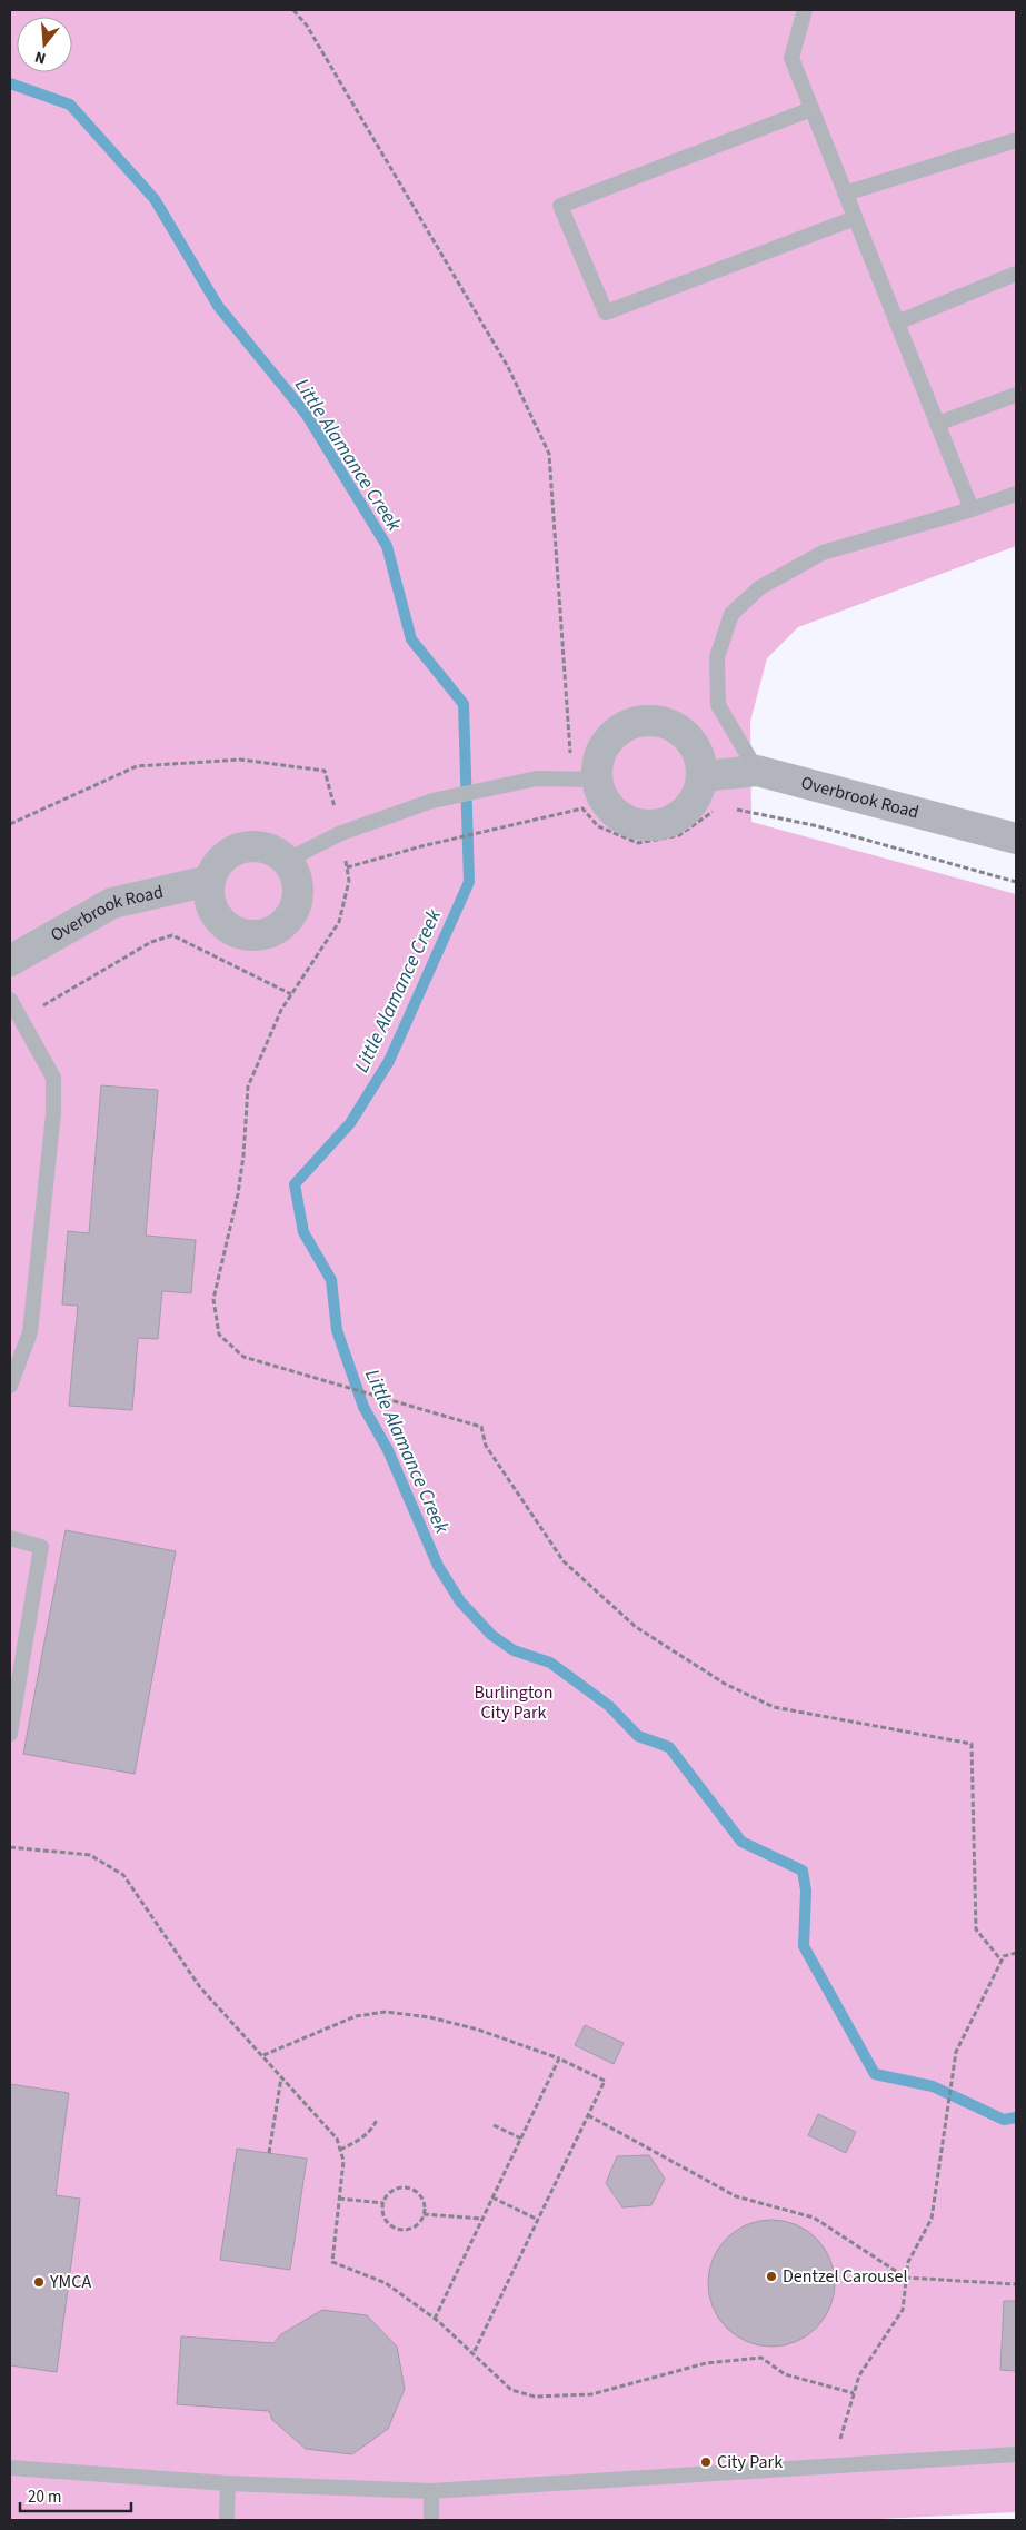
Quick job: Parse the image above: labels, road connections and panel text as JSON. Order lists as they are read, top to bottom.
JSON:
{
  "streets": {
    "street": ["Overbrook Road"]
  },
  "water": ["Little Alamance Creek"],
  "parks": ["Burlington City Park"],
  "places": ["Dentzel Carousel", "YMCA", "City Park"],
  "scale_bar": "20 m",
  "north": "bottom"
}
